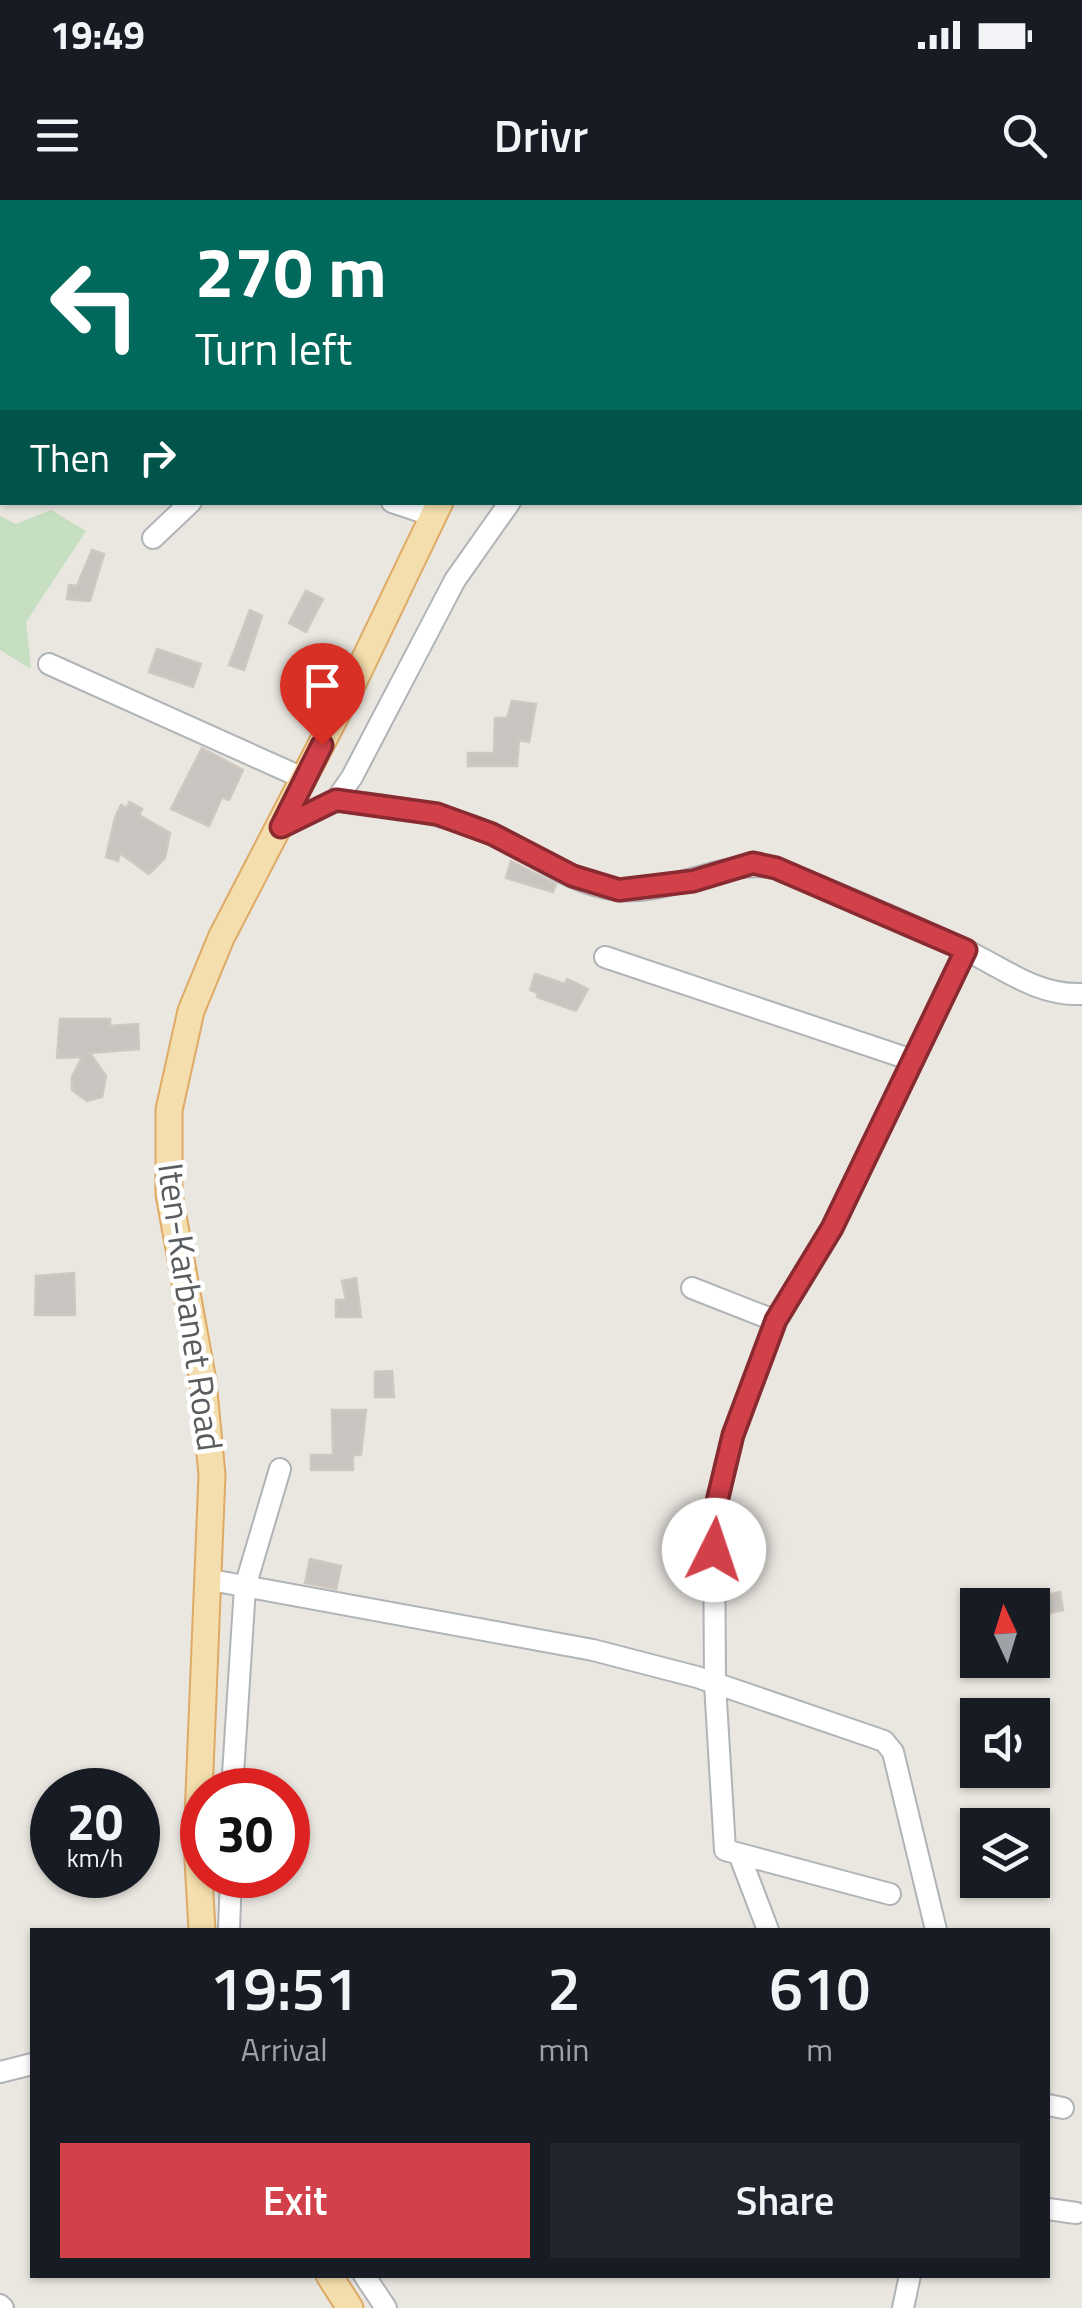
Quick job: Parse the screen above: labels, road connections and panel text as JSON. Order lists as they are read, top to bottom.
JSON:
{
  "streets": {
    "main road": ["Iten-Karbanet Road"]
  },
  "north": "top",
  "page": {
    "status": "19:49",
    "header": "Drivr",
    "turn": ["270 m", "Turn left"],
    "then": "Then",
    "speed": "20 km/h",
    "limit": "30",
    "eta": [
      "19:51",
      "Arrival",
      "2",
      "min",
      "610",
      "m"
    ],
    "buttons": ["Exit", "Share"]
  }
}
